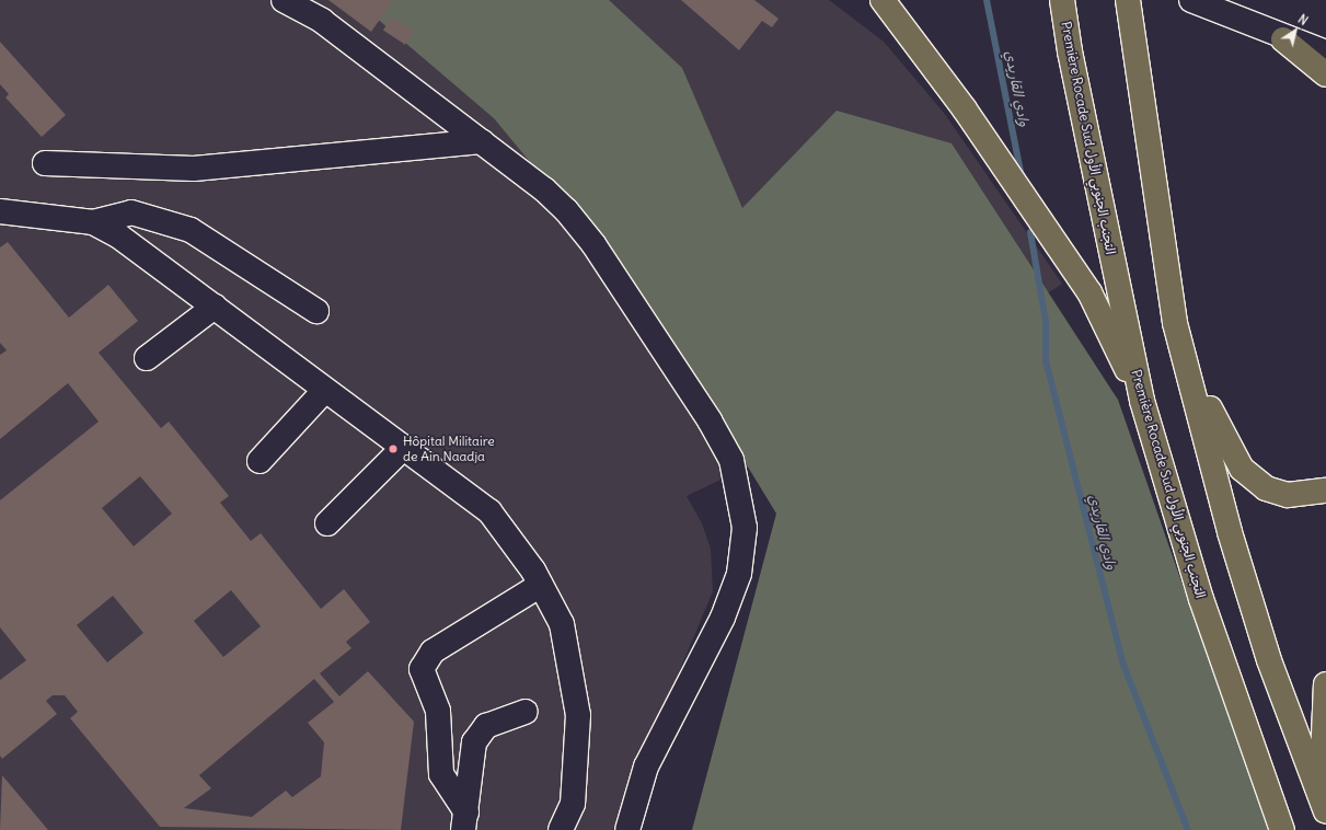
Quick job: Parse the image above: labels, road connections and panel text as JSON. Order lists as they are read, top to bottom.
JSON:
{
  "streets": {
    "highway": ["Première Rocade Sud التجنب الجنوبي الأول"]
  },
  "water": ["وادي القاريدي"],
  "places": ["Hôpital Militaire de Ain Naadja"],
  "north": "top right"
}
